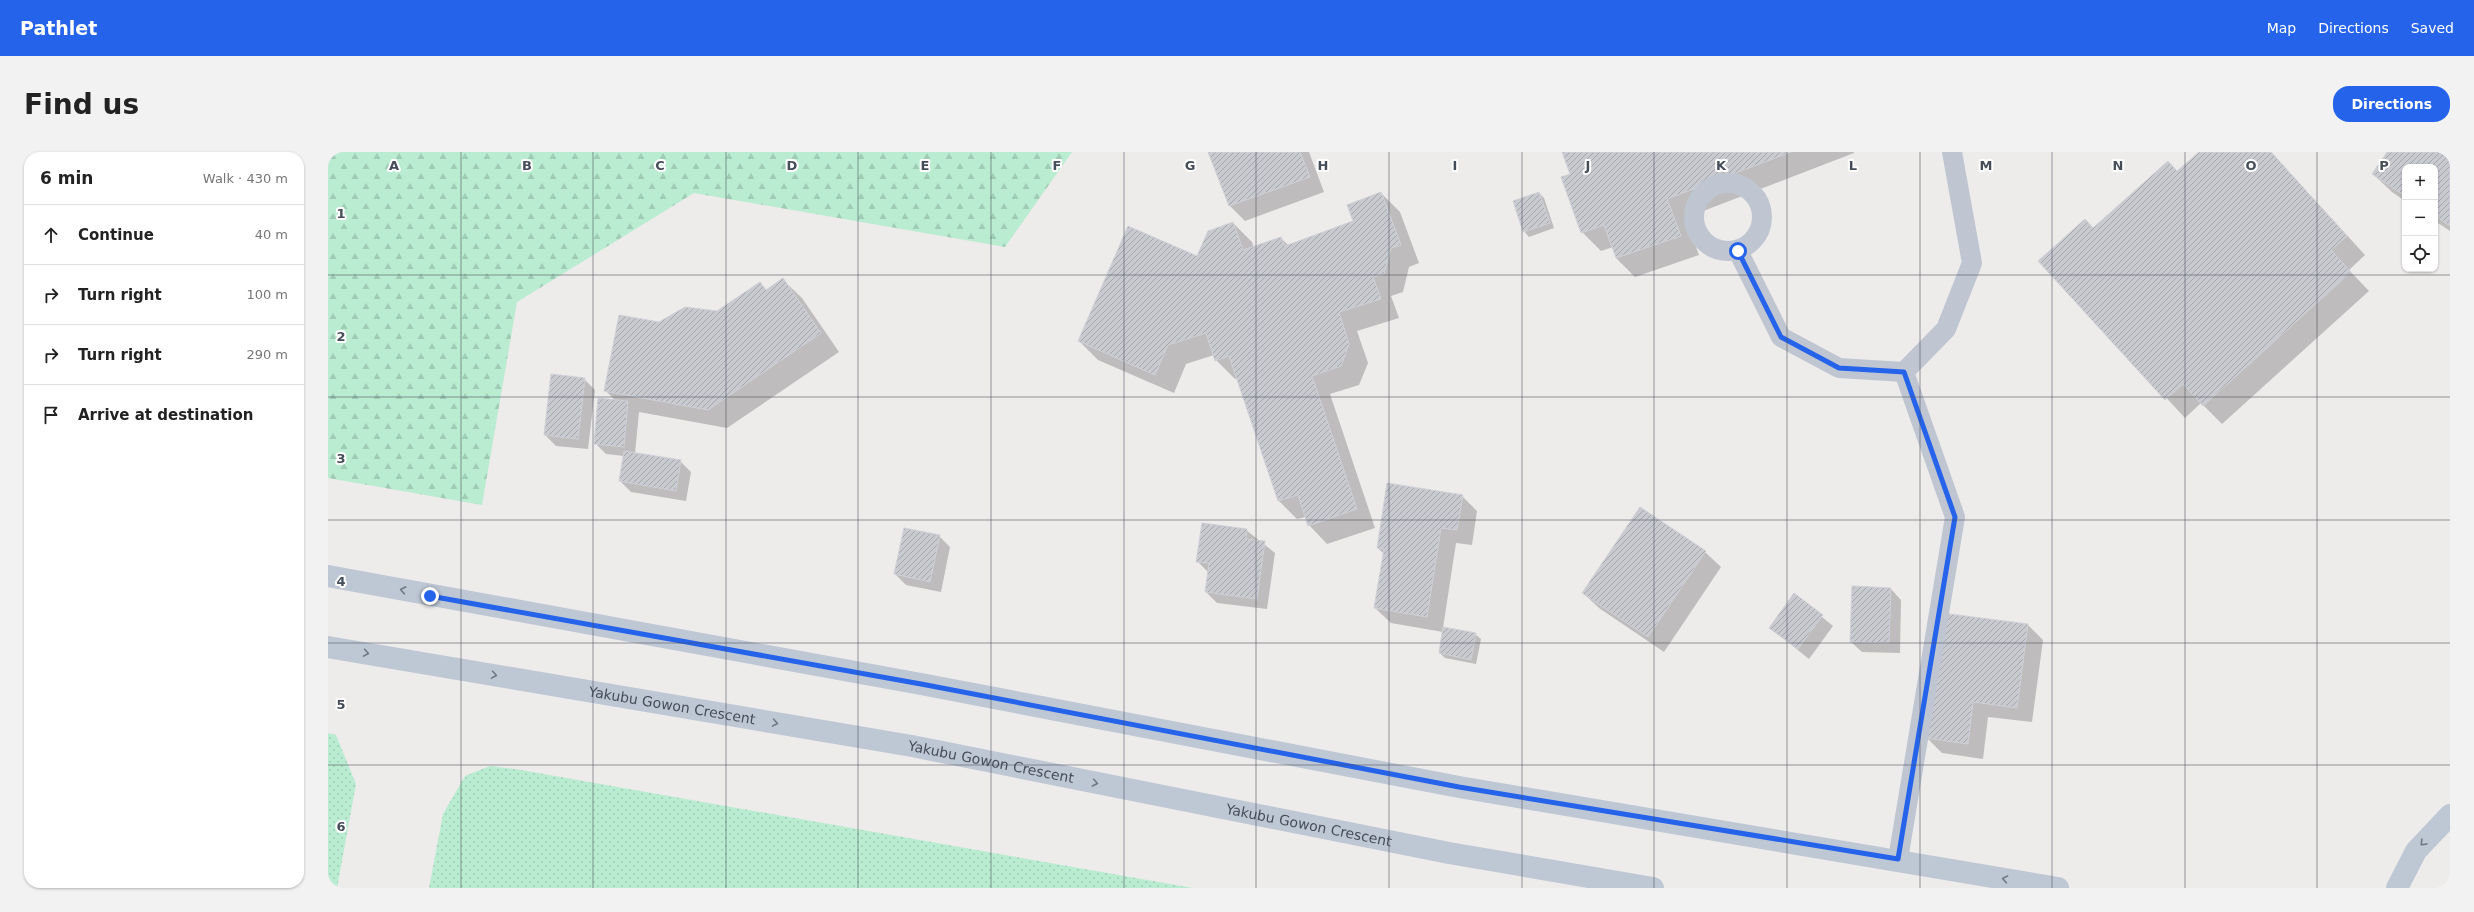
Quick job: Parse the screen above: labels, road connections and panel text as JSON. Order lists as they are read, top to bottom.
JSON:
{
  "streets": {
    "street": ["Yakubu Gowon Crescent"]
  },
  "page": {
    "header": "Pathlet",
    "nav": ["Map", "Directions", "Saved"],
    "buttons": "Directions",
    "title": "Find us",
    "heading": ["6 min", "Walk · 430 m"],
    "map_buttons": ["+", "−"],
    "list": [
      ["Continue", "40 m"],
      ["Turn right", "100 m"],
      ["Turn right", "290 m"],
      "Arrive at destination"
    ]
  },
  "grid": {
    "columns": [
      "A",
      "B",
      "C",
      "D",
      "E",
      "F",
      "G",
      "H",
      "I",
      "J",
      "K",
      "L",
      "M",
      "N",
      "O",
      "P"
    ],
    "rows": [
      "1",
      "2",
      "3",
      "4",
      "5",
      "6"
    ]
  }
}
